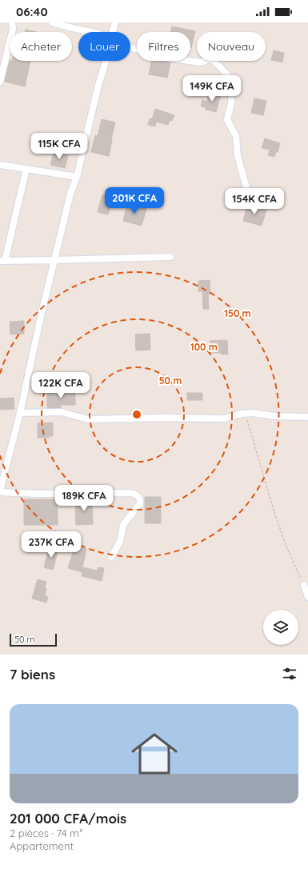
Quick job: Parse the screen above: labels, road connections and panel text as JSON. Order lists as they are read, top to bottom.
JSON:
{
  "scale_bar": "50 m",
  "page": {
    "status": "06:40",
    "chip": [
      "Acheter",
      "Louer",
      "Filtres",
      "Nouveau"
    ],
    "price": [
      "149K CFA",
      "115K CFA",
      "201K CFA",
      "154K CFA",
      "122K CFA",
      "189K CFA",
      "237K CFA"
    ],
    "scale": "50 m",
    "heading": "7 biens",
    "list": [
      {
        "name": "201 000 CFA/mois",
        "note": "2 pièces · 74 m² · Appartement"
      }
    ]
  },
  "rings": ["150 m", "100 m", "50 m"]
}
